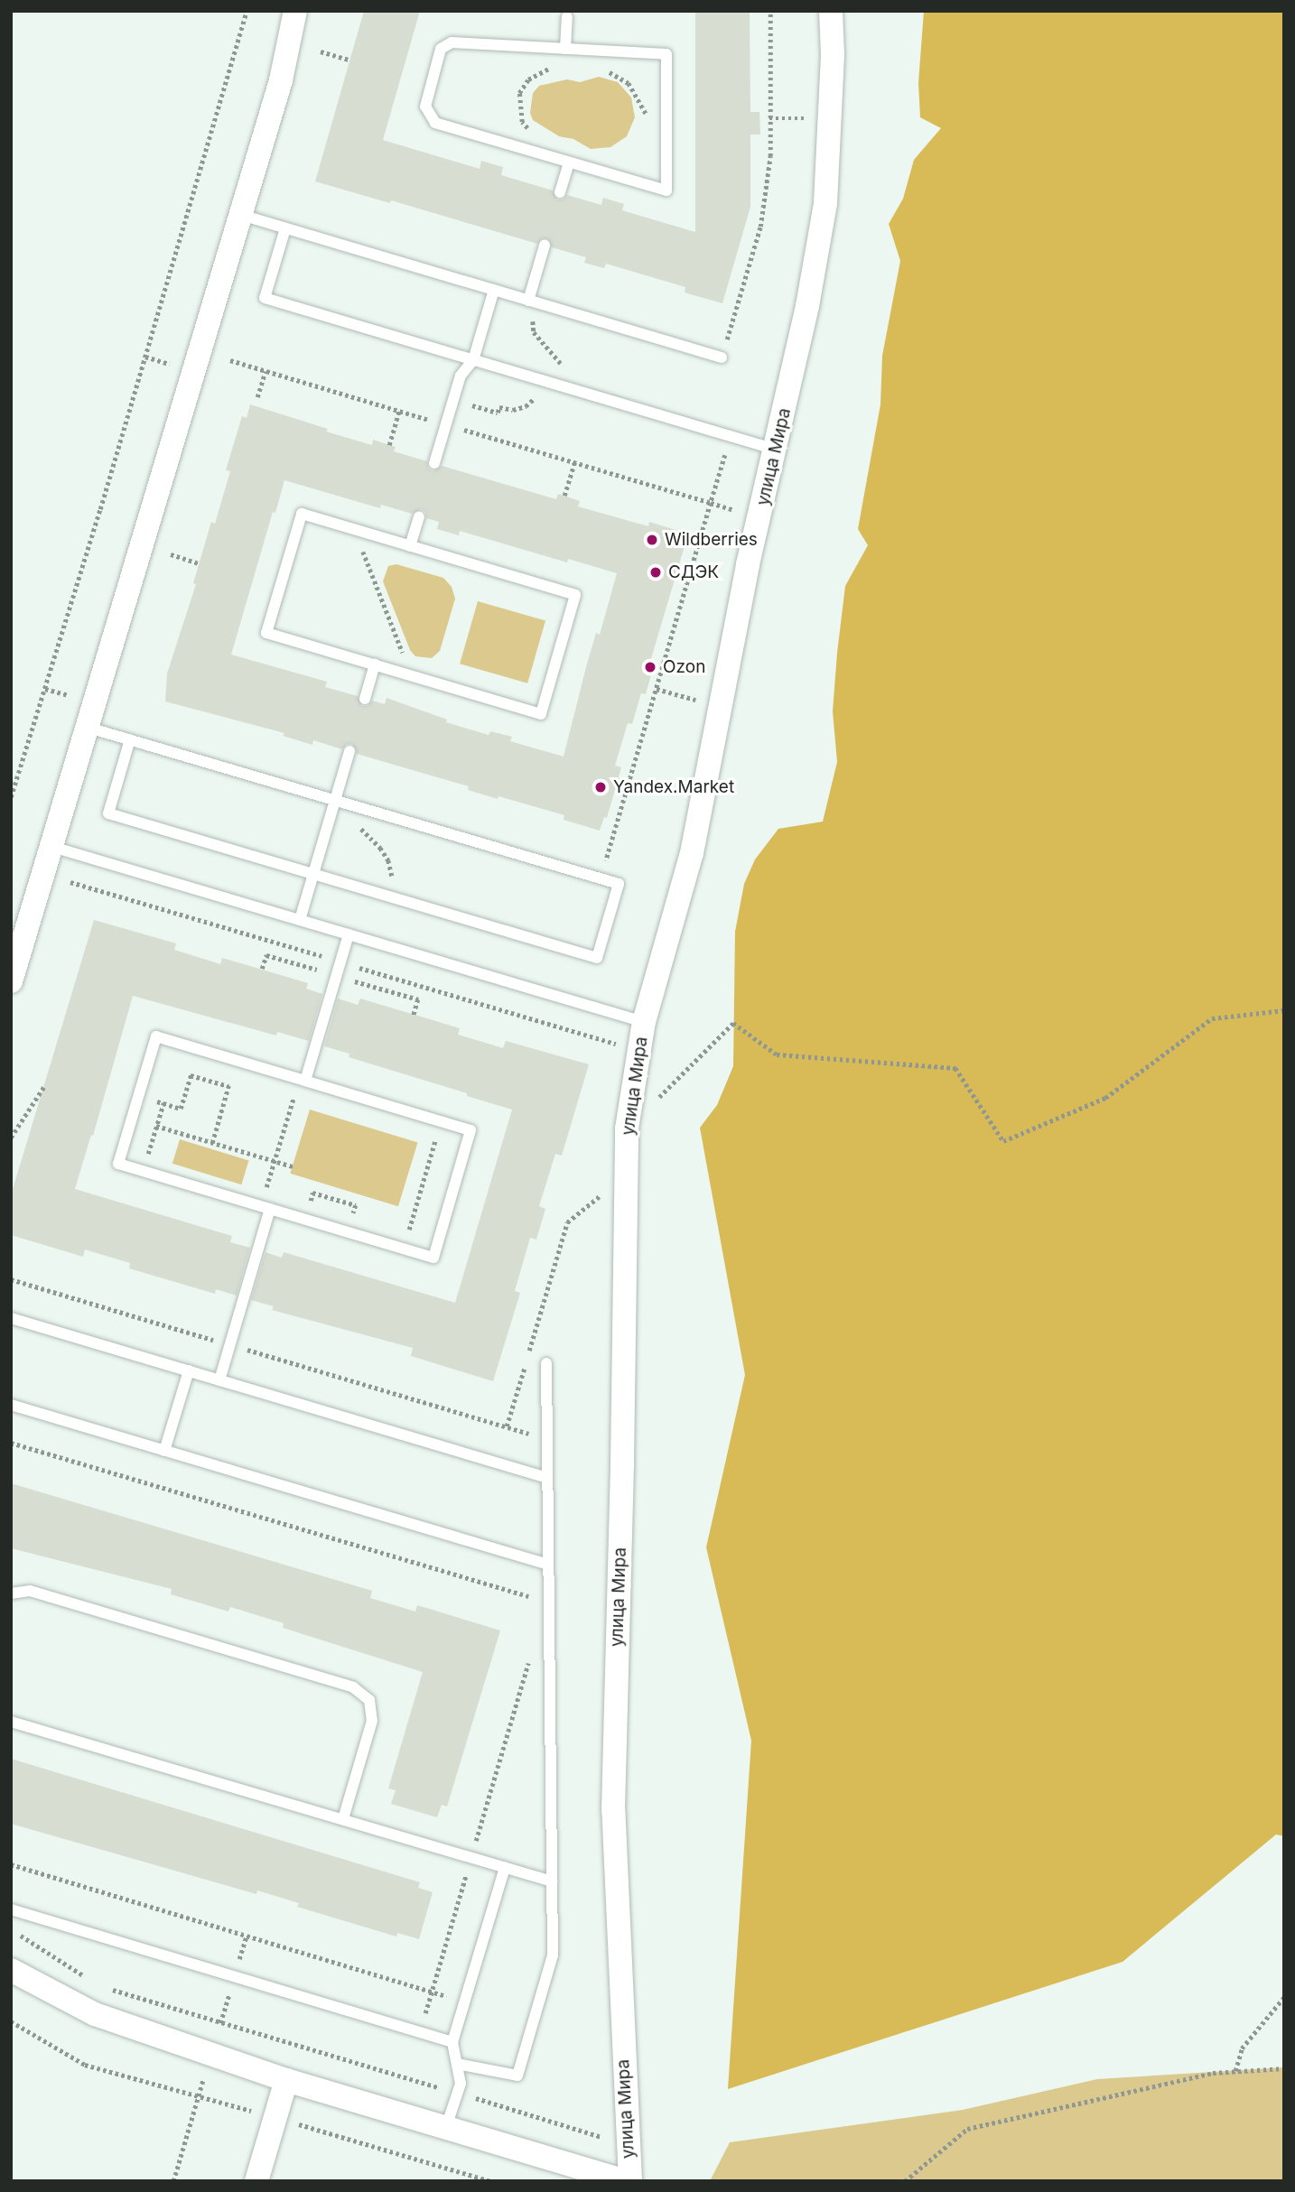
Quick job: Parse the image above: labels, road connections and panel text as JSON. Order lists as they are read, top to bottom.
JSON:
{
  "streets": {
    "street": ["улица Мира"]
  },
  "places": [
    "Wildberries",
    "СДЭК",
    "Ozon",
    "Yandex.Market"
  ]
}
